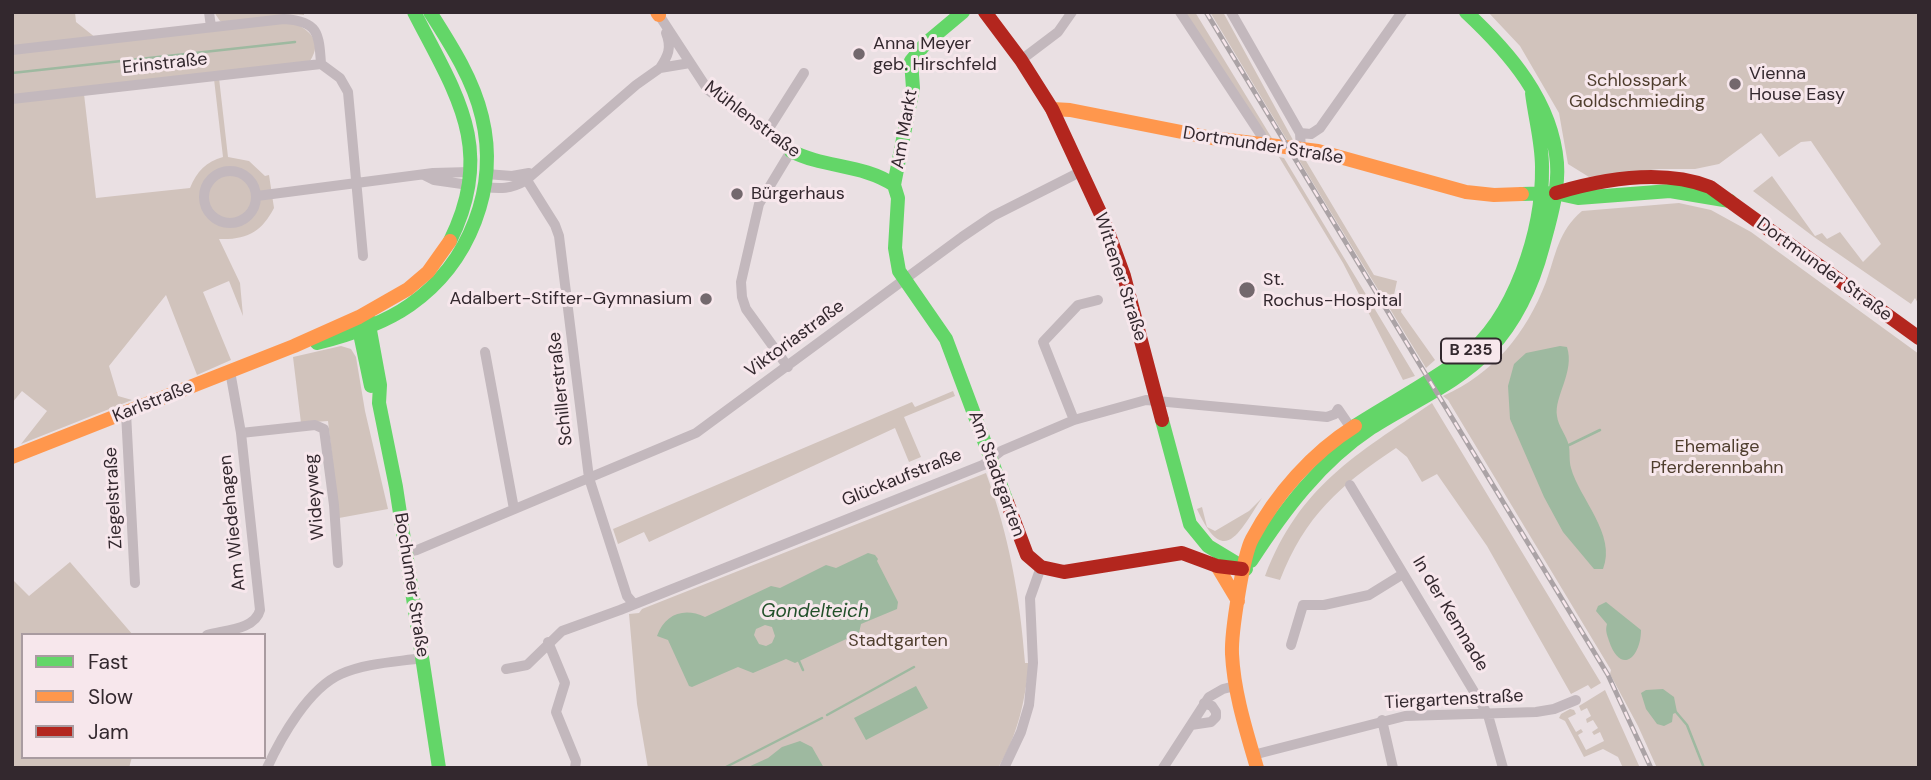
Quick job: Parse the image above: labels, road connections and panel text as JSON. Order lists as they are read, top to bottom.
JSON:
{
  "streets": {
    "main road": [
      "Mühlenstraße",
      "Am Markt",
      "Dortmunder Straße",
      "Wittener Straße",
      "B 235",
      "Karlstraße",
      "Am Stadtgarten",
      "Bochumer Straße"
    ],
    "street": [
      "Erinstraße",
      "Viktoriastraße",
      "Schillerstraße",
      "Glückaufstraße",
      "Wideyweg",
      "Ziegelstraße",
      "Am Wiedehagen",
      "In der Kemnade",
      "Tiergartenstraße"
    ]
  },
  "crossings": [
    ["Mühlenstraße", "Am Markt"],
    ["Mühlenstraße", "Am Stadtgarten"],
    ["Am Markt", "Am Stadtgarten"],
    ["Dortmunder Straße", "Wittener Straße"],
    ["Dortmunder Straße", "B 235"],
    ["Wittener Straße", "Viktoriastraße"],
    ["Wittener Straße", "B 235"],
    ["Wittener Straße", "Glückaufstraße"],
    ["Viktoriastraße", "Schillerstraße"],
    ["Viktoriastraße", "Am Stadtgarten"],
    ["Viktoriastraße", "Bochumer Straße"],
    ["B 235", "Glückaufstraße"],
    ["B 235", "Tiergartenstraße"],
    ["Schillerstraße", "Glückaufstraße"],
    ["Karlstraße", "Ziegelstraße"],
    ["Karlstraße", "Am Wiedehagen"],
    ["Karlstraße", "Bochumer Straße"],
    ["Am Stadtgarten", "Glückaufstraße"],
    ["Wideyweg", "Am Wiedehagen"],
    ["In der Kemnade", "Tiergartenstraße"]
  ],
  "water": ["Gondelteich"],
  "parks": ["Schlosspark Goldschmieding", "Ehemalige Pferderennbahn", "Stadtgarten"],
  "places": [
    "Anna Meyer geb. Hirschfeld",
    "Vienna House Easy",
    "Bürgerhaus",
    "St. Rochus-Hospital",
    "Adalbert-Stifter-Gymnasium"
  ],
  "legend": ["Fast", "Slow", "Jam"]
}
